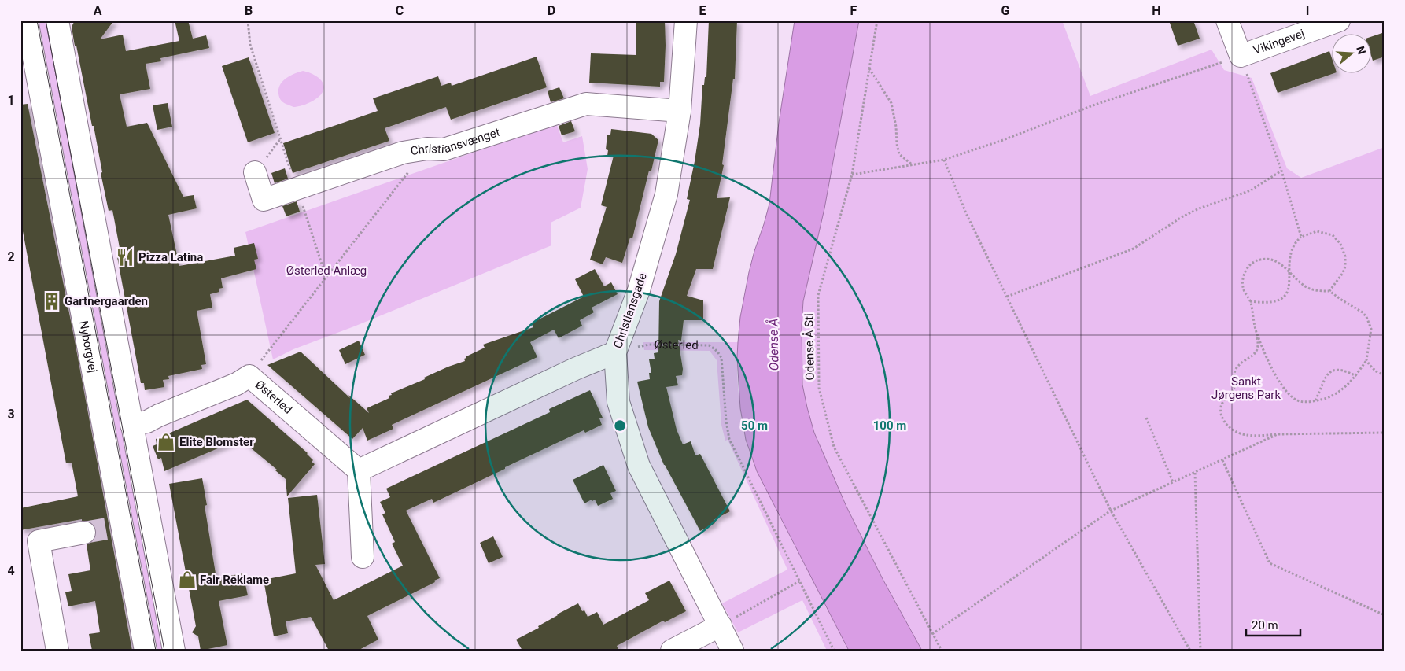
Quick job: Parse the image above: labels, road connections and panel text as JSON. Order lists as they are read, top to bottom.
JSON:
{
  "streets": {
    "street": [
      "Vikingevej",
      "Christiansvænget",
      "Christiansgade",
      "Østerled",
      "Nyborgvej"
    ],
    "path": ["Odense Å Sti"]
  },
  "crossings": [
    ["Christiansvænget", "Christiansgade"],
    ["Christiansgade", "Østerled"]
  ],
  "water": ["Odense Å"],
  "parks": ["Østerled Anlæg", "Sankt Jørgens Park"],
  "places": {
    "restaurant": ["Pizza Latina"],
    "building": ["Gartnergaarden"],
    "shop": ["Elite Blomster", "Fair Reklame"]
  },
  "scale_bar": "20 m",
  "north": "right",
  "grid": {
    "columns": [
      "A",
      "B",
      "C",
      "D",
      "E",
      "F",
      "G",
      "H",
      "I"
    ],
    "rows": [
      "1",
      "2",
      "3",
      "4"
    ]
  },
  "rings": ["50 m", "100 m"]
}
